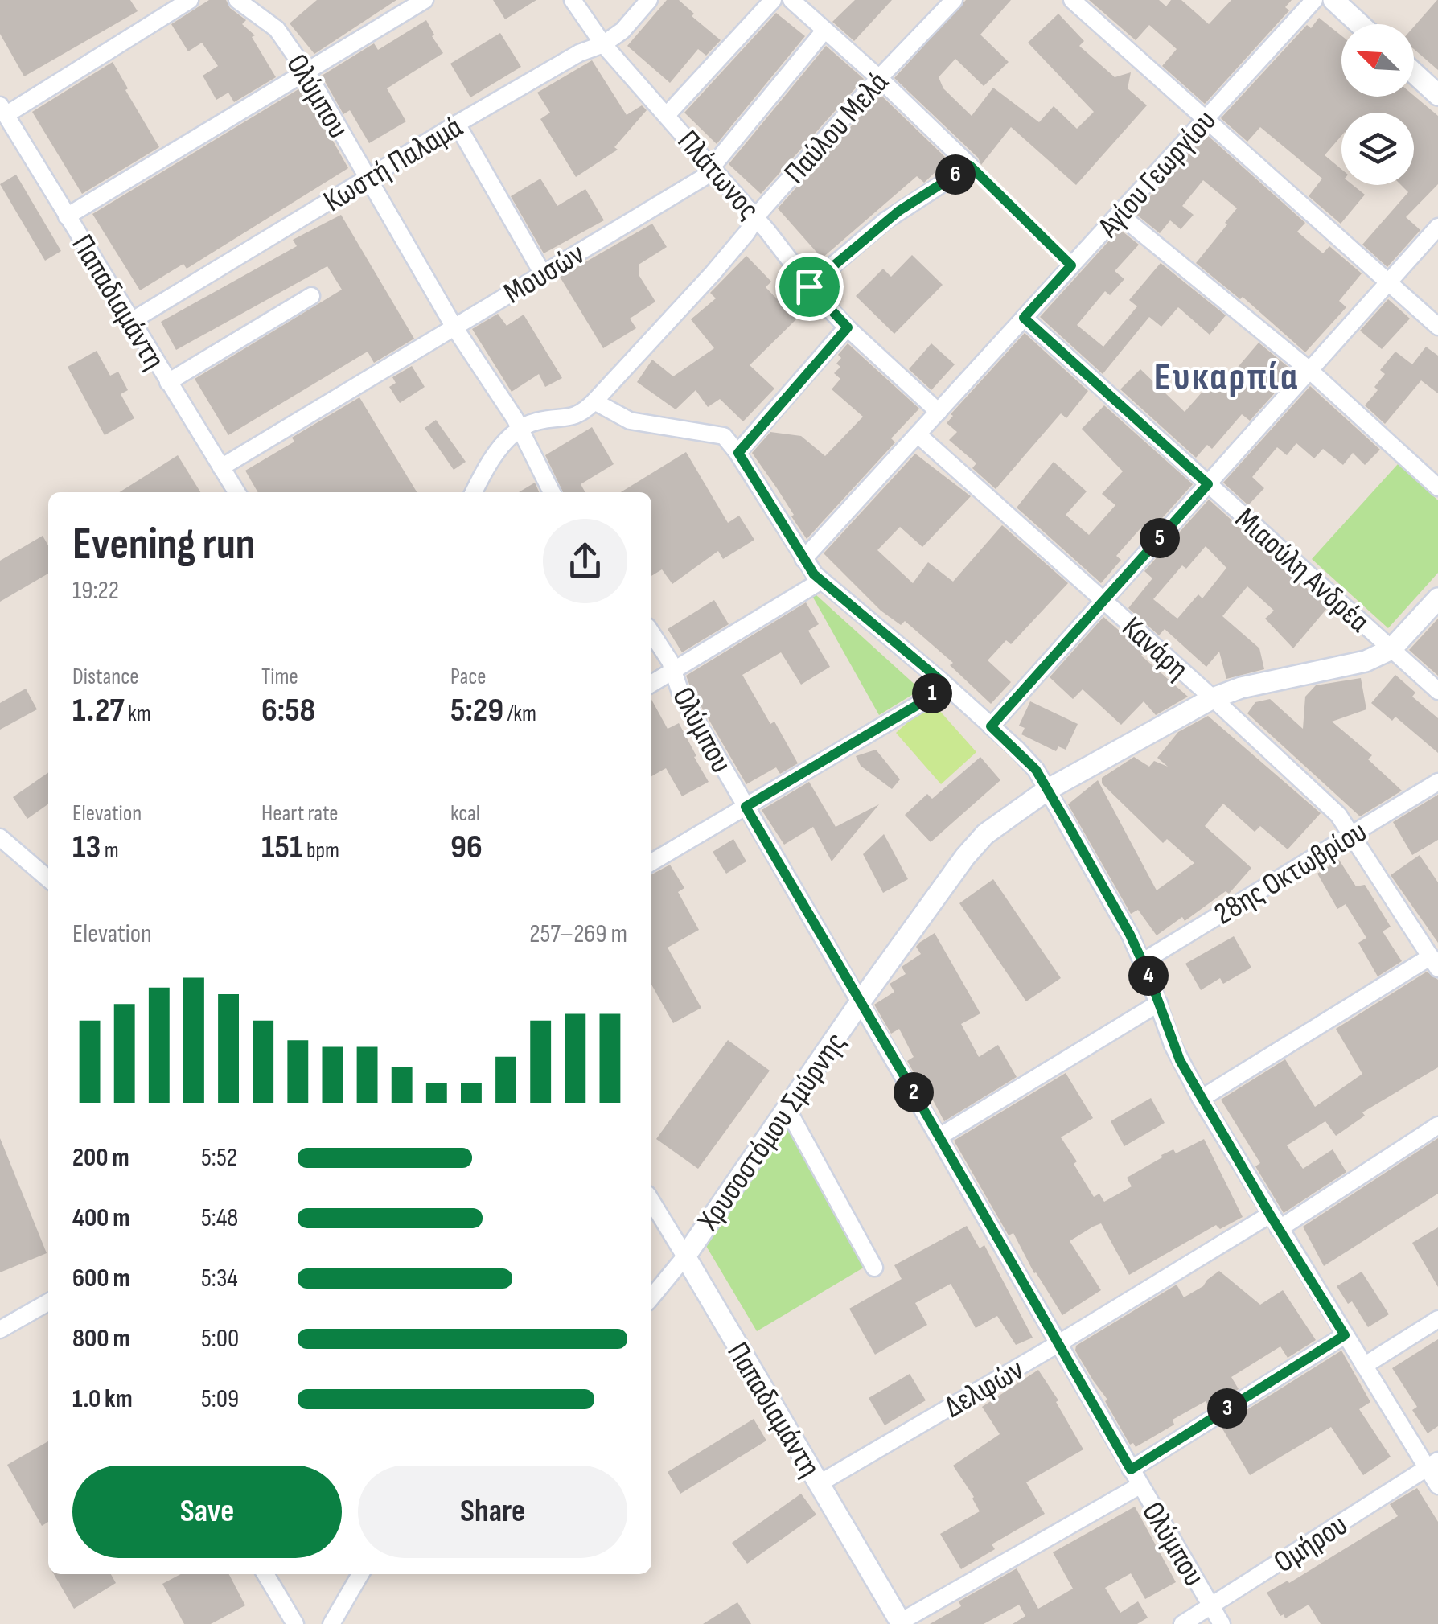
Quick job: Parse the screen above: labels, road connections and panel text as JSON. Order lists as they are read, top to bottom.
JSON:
{
  "streets": {
    "street": [
      "Ολύμπου",
      "Παύλου Μελά",
      "Κωστή Παλαμά",
      "Αγίου Γεωργίου",
      "Πλάτωνος",
      "Μουσών",
      "Παπαδιαμάντη",
      "Μιαούλη Ανδρέα",
      "Κανάρη",
      "28ης Οκτωβρίου",
      "Χρυσοστόμου Σμύρνης",
      "Δελφών",
      "Ομήρου"
    ]
  },
  "crossings": [
    ["Ολύμπου", "Κωστή Παλαμά"],
    ["Ολύμπου", "Μουσών"],
    ["Ολύμπου", "Χρυσοστόμου Σμύρνης"],
    ["Ολύμπου", "Δελφών"],
    ["Ολύμπου", "Ομήρου"],
    ["Παύλου Μελά", "Πλάτωνος"],
    ["Κωστή Παλαμά", "Πλάτωνος"],
    ["Κωστή Παλαμά", "Παπαδιαμάντη"],
    ["Αγίου Γεωργίου", "Πλάτωνος"],
    ["Αγίου Γεωργίου", "Μιαούλη Ανδρέα"],
    ["Αγίου Γεωργίου", "Κανάρη"],
    ["Πλάτωνος", "Μουσών"],
    ["Μουσών", "Παπαδιαμάντη"],
    ["Παπαδιαμάντη", "Χρυσοστόμου Σμύρνης"],
    ["Παπαδιαμάντη", "Δελφών"],
    ["Μιαούλη Ανδρέα", "Χρυσοστόμου Σμύρνης"],
    ["Κανάρη", "28ης Οκτωβρίου"],
    ["Κανάρη", "Χρυσοστόμου Σμύρνης"]
  ],
  "districts": ["Ευκαρπία"],
  "north": "top left",
  "page": {
    "pins": [
      "6",
      "5",
      "1",
      "4",
      "2",
      "3"
    ],
    "heading": ["Evening run", "19:22"],
    "stats": [
      ["Distance", "1.27 km"],
      ["Time", "6:58"],
      ["Pace", "5:29 /km"],
      ["Elevation", "13 m"],
      ["Heart rate", "151 bpm"],
      ["kcal", "96"]
    ],
    "chart": ["Elevation", "257–269 m"],
    "list": [
      {
        "name": "200 m",
        "note": "5:52"
      },
      {
        "name": "400 m",
        "note": "5:48"
      },
      {
        "name": "600 m",
        "note": "5:34"
      },
      {
        "name": "800 m",
        "note": "5:00"
      },
      {
        "name": "1.0 km",
        "note": "5:09"
      }
    ],
    "buttons": ["Save", "Share"]
  }
}
